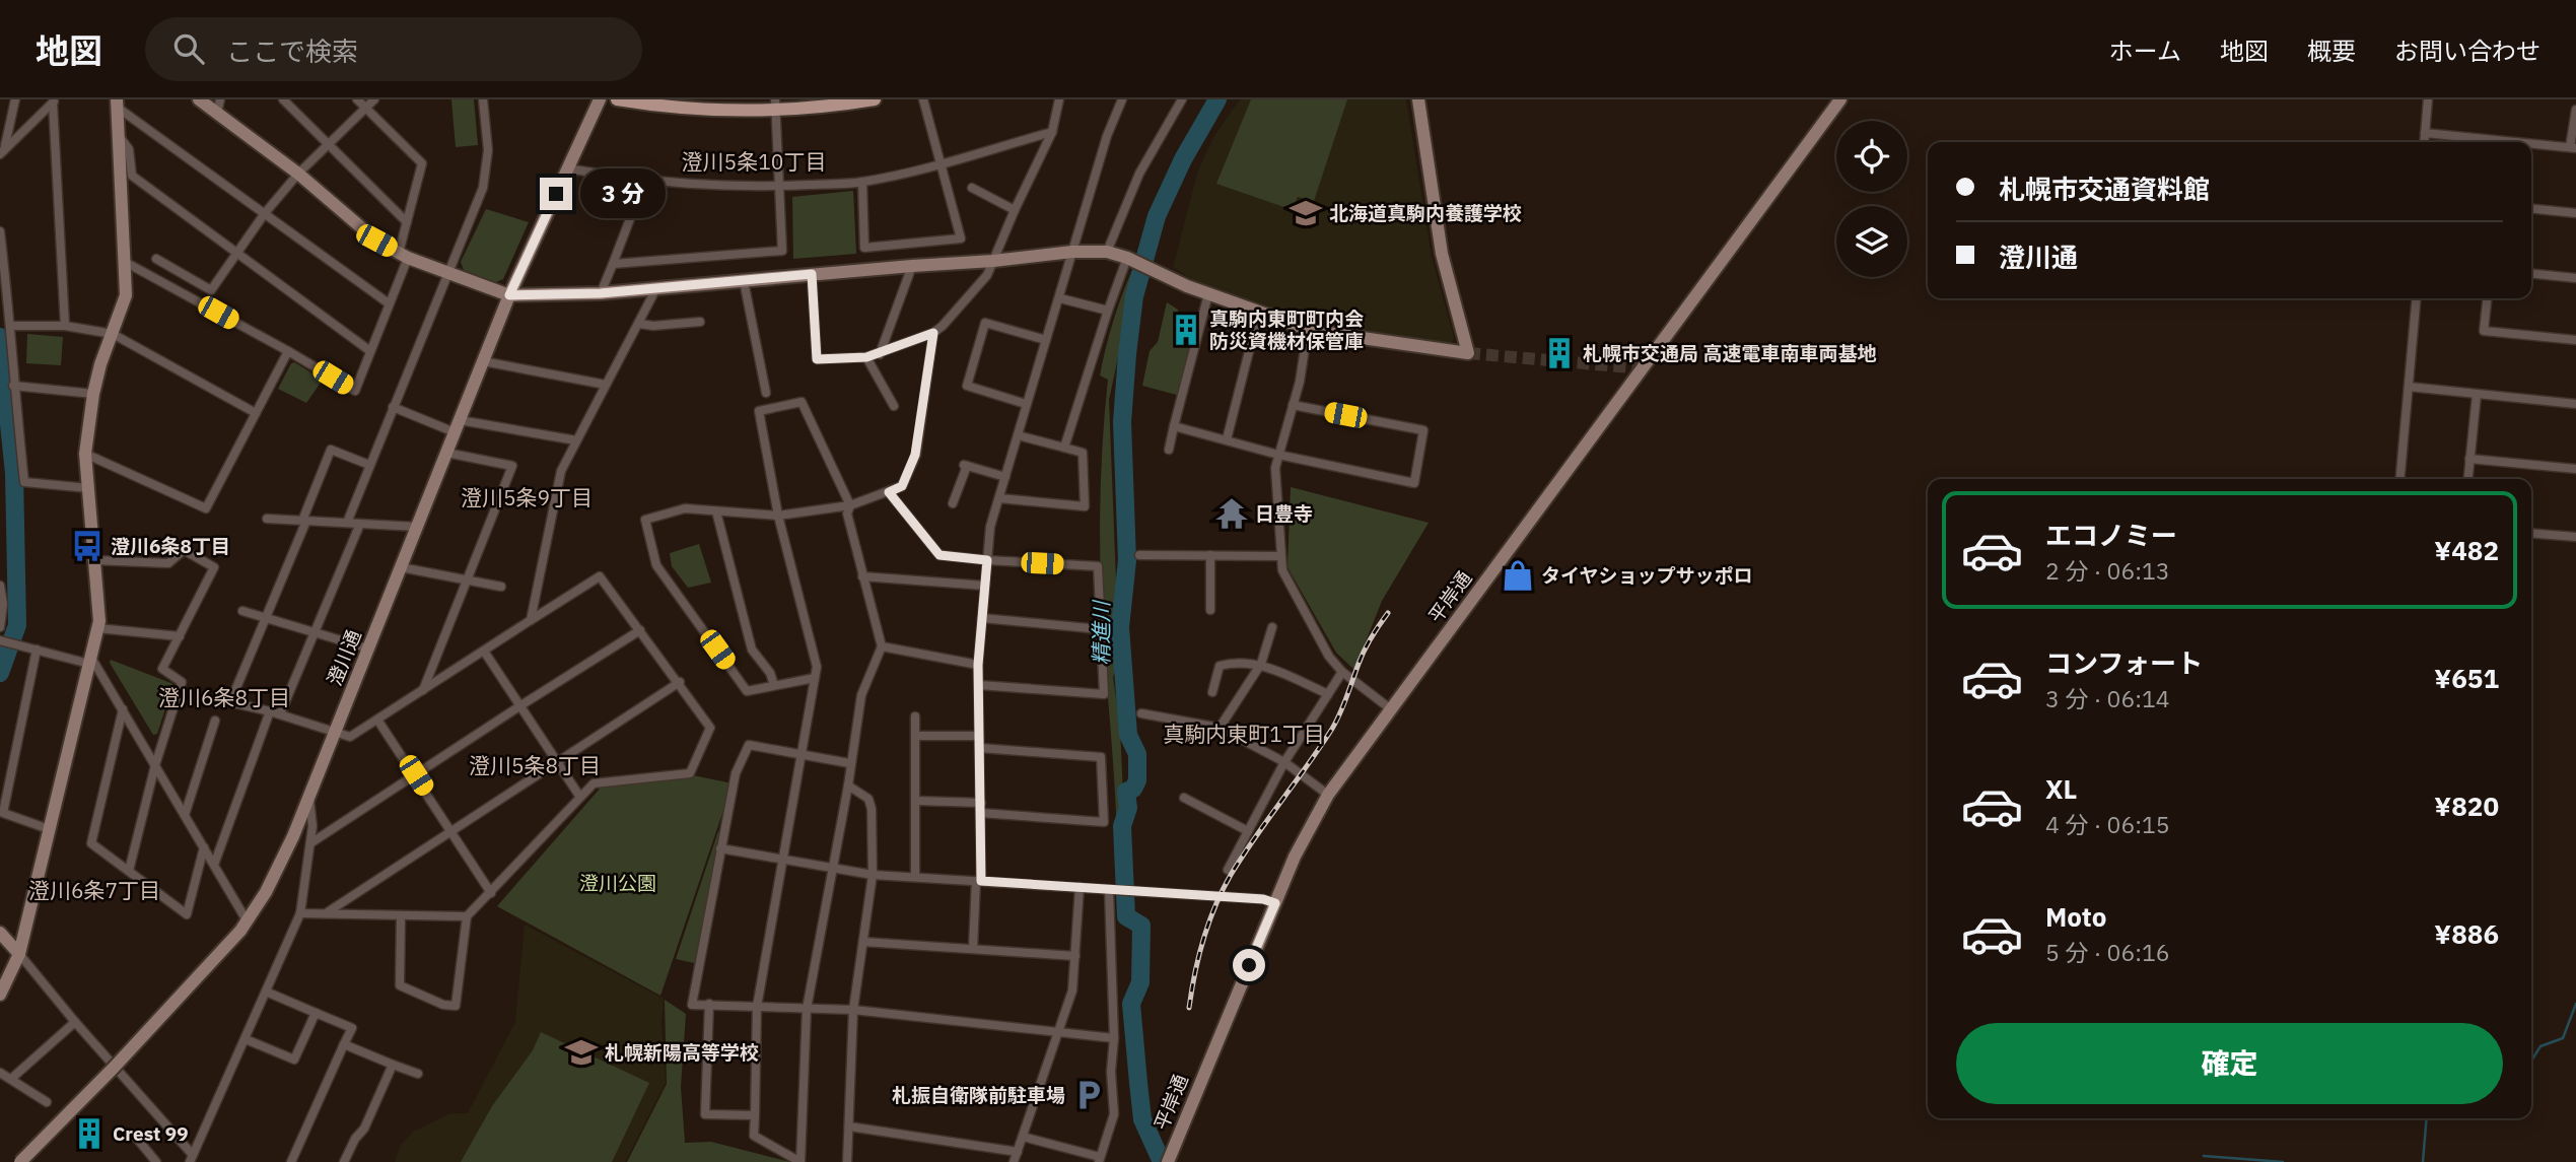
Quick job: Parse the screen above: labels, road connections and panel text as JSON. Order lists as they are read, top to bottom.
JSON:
{
  "streets": {
    "street": ["平岸通", "澄川通"]
  },
  "districts": [
    "澄川5条10丁目",
    "澄川5条9丁目",
    "澄川6条8丁目",
    "真駒内東町1丁目",
    "澄川5条8丁目",
    "澄川6条7丁目"
  ],
  "water": ["精進川"],
  "parks": ["澄川公園"],
  "places": {
    "school or university": ["北海道真駒内養護学校", "札幌新陽高等学校"],
    "building": ["真駒内東町町内会 防災資機材保管庫", "札幌市交通局 高速電車南車両基地", "Crest 99"],
    "temple": ["日豊寺"],
    "bus stop": ["澄川6条8丁目"],
    "shop": ["タイヤショップサッポロ"],
    "parking": ["札振自衛隊前駐車場"]
  },
  "page": {
    "header": "地図",
    "search": "ここで検索",
    "nav": [
      "ホーム",
      "地図",
      "概要",
      "お問い合わせ"
    ],
    "banner": ["札幌市交通資料館", "澄川通"],
    "bubble": "3 分",
    "list": [
      {
        "name": "エコノミー",
        "note": "2 分 · 06:13",
        "value": "¥482"
      },
      {
        "name": "コンフォート",
        "note": "3 分 · 06:14",
        "value": "¥651"
      },
      {
        "name": "XL",
        "note": "4 分 · 06:15",
        "value": "¥820"
      },
      {
        "name": "Moto",
        "note": "5 分 · 06:16",
        "value": "¥886"
      }
    ],
    "buttons": "確定"
  }
}
